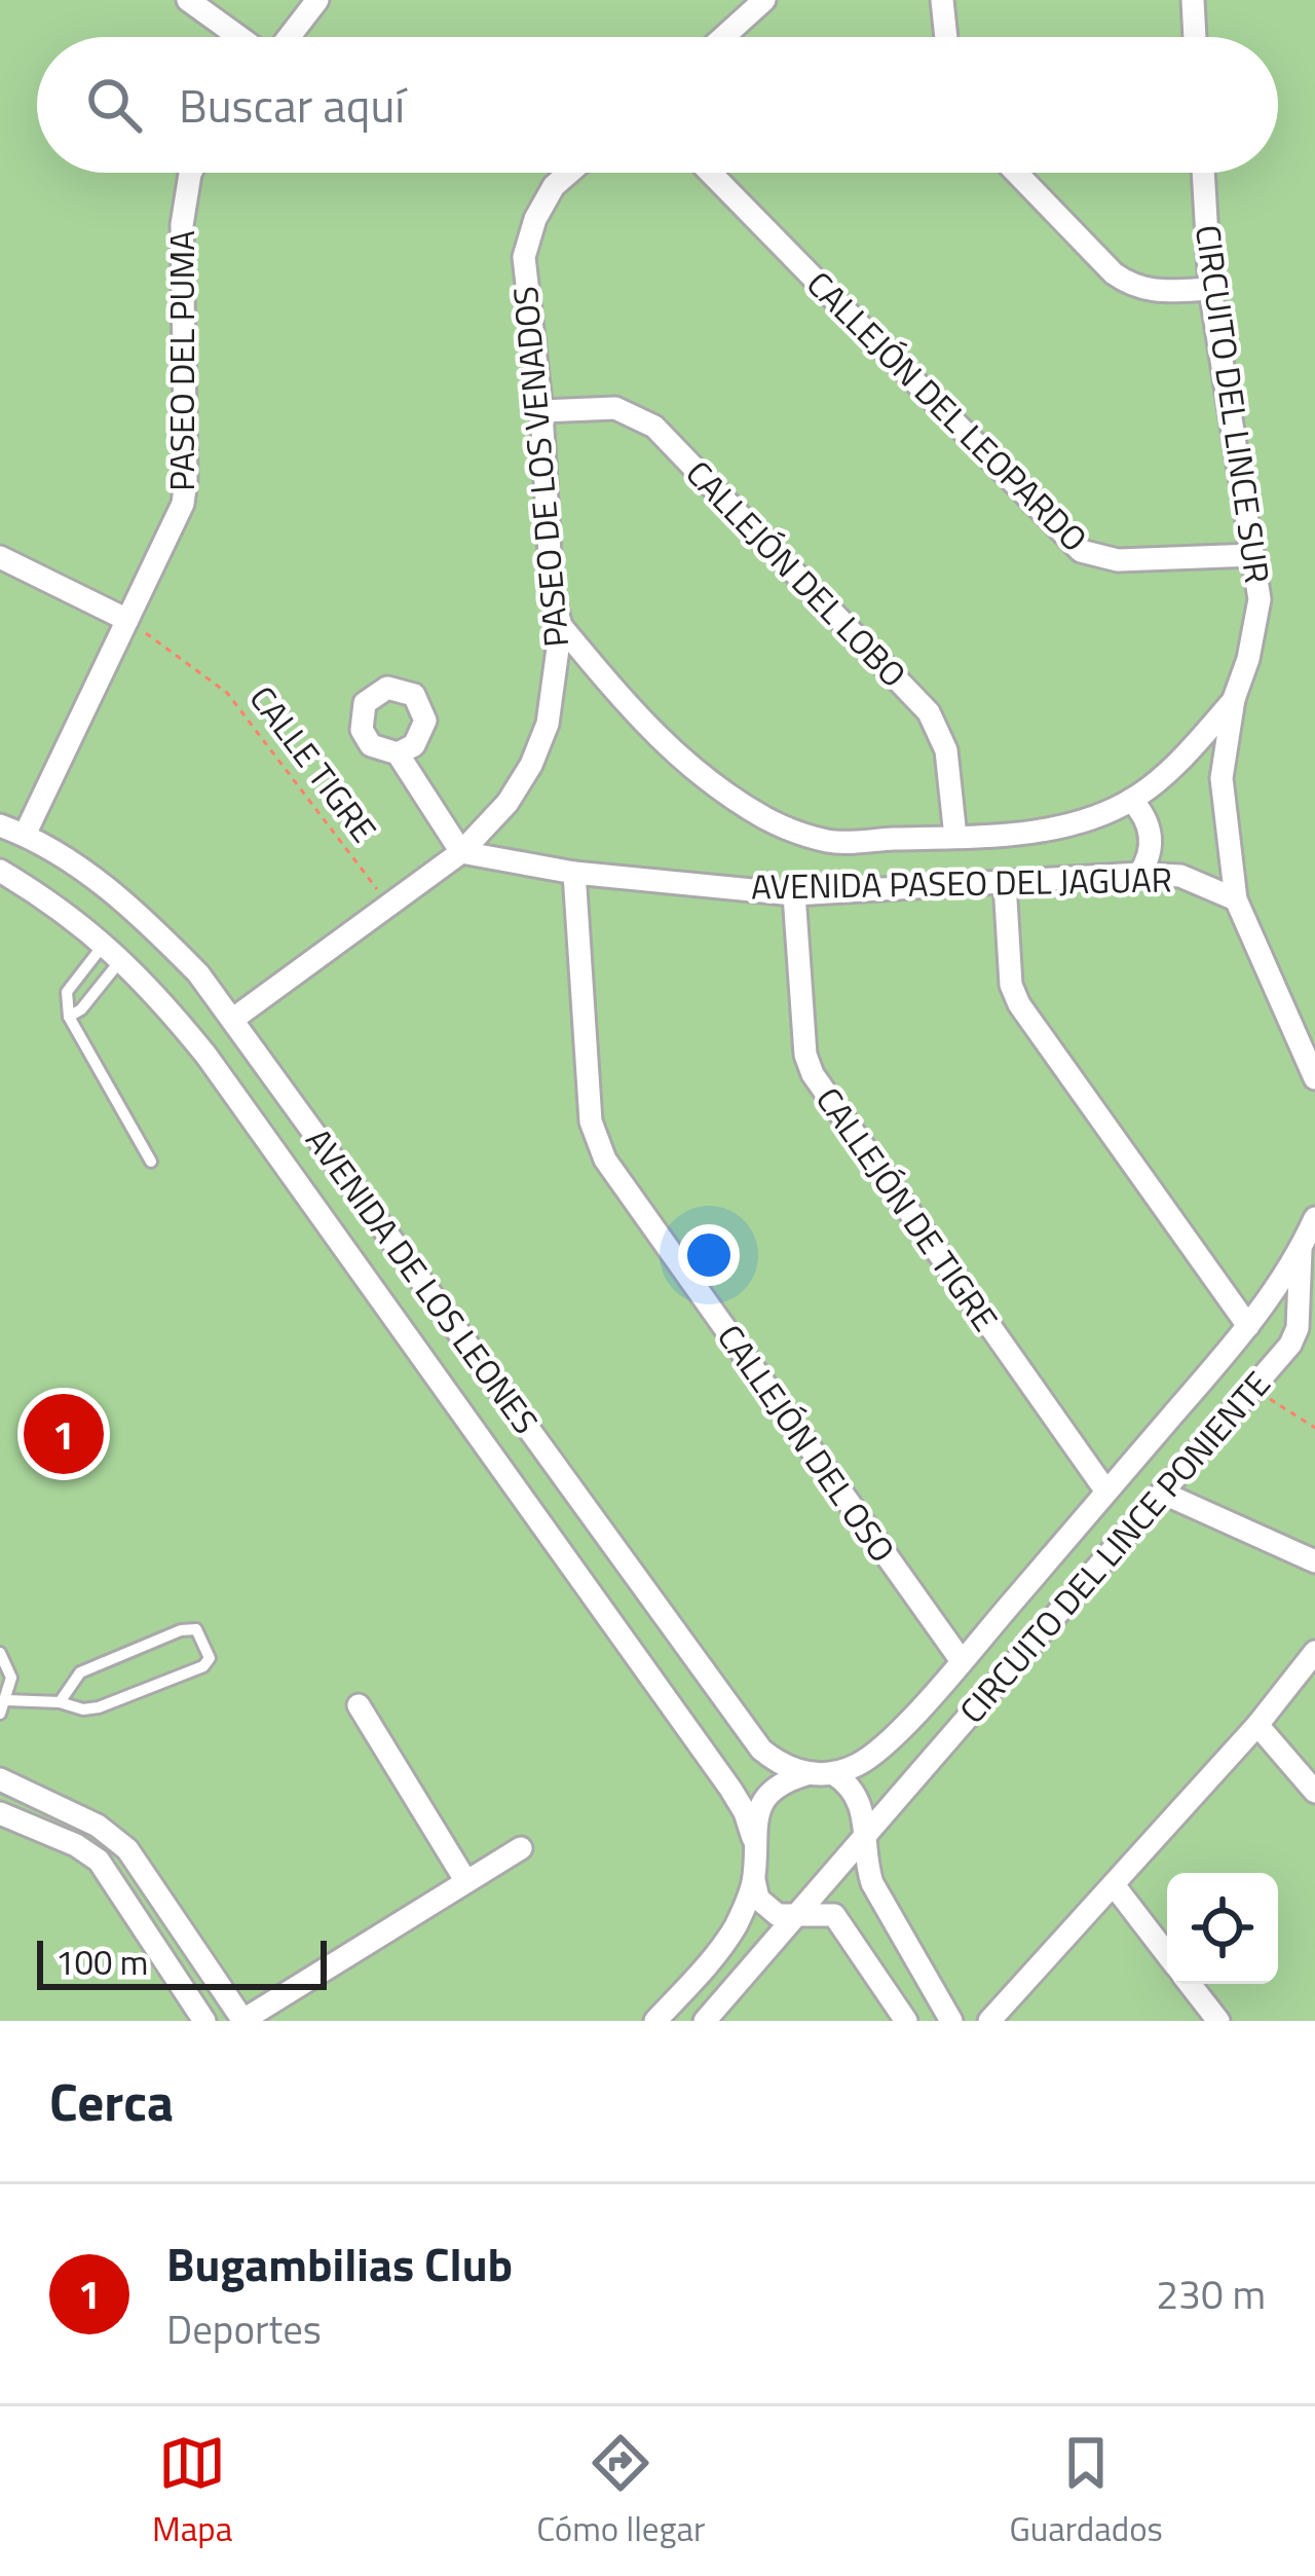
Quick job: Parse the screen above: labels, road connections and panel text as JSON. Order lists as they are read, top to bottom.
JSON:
{
  "streets": {
    "street": [
      "PASEO DEL PUMA",
      "CIRCUITO DEL LINCE SUR",
      "CALLEJÓN DEL LEOPARDO",
      "PASEO DE LOS VENADOS",
      "CALLEJÓN DEL LOBO",
      "AVENIDA PASEO DEL JAGUAR",
      "CALLEJÓN DE TIGRE",
      "AVENIDA DE LOS LEONES",
      "CALLEJÓN DEL OSO",
      "CIRCUITO DEL LINCE PONIENTE"
    ],
    "path": ["CALLE TIGRE"]
  },
  "crossings": [
    ["PASEO DEL PUMA", "CALLE TIGRE"],
    ["PASEO DEL PUMA", "AVENIDA DE LOS LEONES"],
    ["CIRCUITO DEL LINCE SUR", "CALLEJÓN DEL LEOPARDO"],
    ["CIRCUITO DEL LINCE SUR", "AVENIDA PASEO DEL JAGUAR"],
    ["PASEO DE LOS VENADOS", "CALLEJÓN DEL LOBO"],
    ["PASEO DE LOS VENADOS", "CALLE TIGRE"],
    ["PASEO DE LOS VENADOS", "AVENIDA PASEO DEL JAGUAR"],
    ["PASEO DE LOS VENADOS", "AVENIDA DE LOS LEONES"],
    ["CALLEJÓN DEL LOBO", "AVENIDA PASEO DEL JAGUAR"],
    ["AVENIDA PASEO DEL JAGUAR", "CALLEJÓN DE TIGRE"],
    ["AVENIDA PASEO DEL JAGUAR", "CALLEJÓN DEL OSO"],
    ["CALLEJÓN DE TIGRE", "CIRCUITO DEL LINCE PONIENTE"],
    ["AVENIDA DE LOS LEONES", "CIRCUITO DEL LINCE PONIENTE"],
    ["CALLEJÓN DEL OSO", "CIRCUITO DEL LINCE PONIENTE"]
  ],
  "scale_bar": "100 m",
  "page": {
    "search": "Buscar aquí",
    "pins": "1",
    "scale": "100 m",
    "heading": "Cerca",
    "list": [
      {
        "mark": "1",
        "name": "Bugambilias Club",
        "note": "Deportes",
        "value": "230 m"
      }
    ],
    "nav": ["Mapa", "Cómo llegar", "Guardados"]
  }
}
